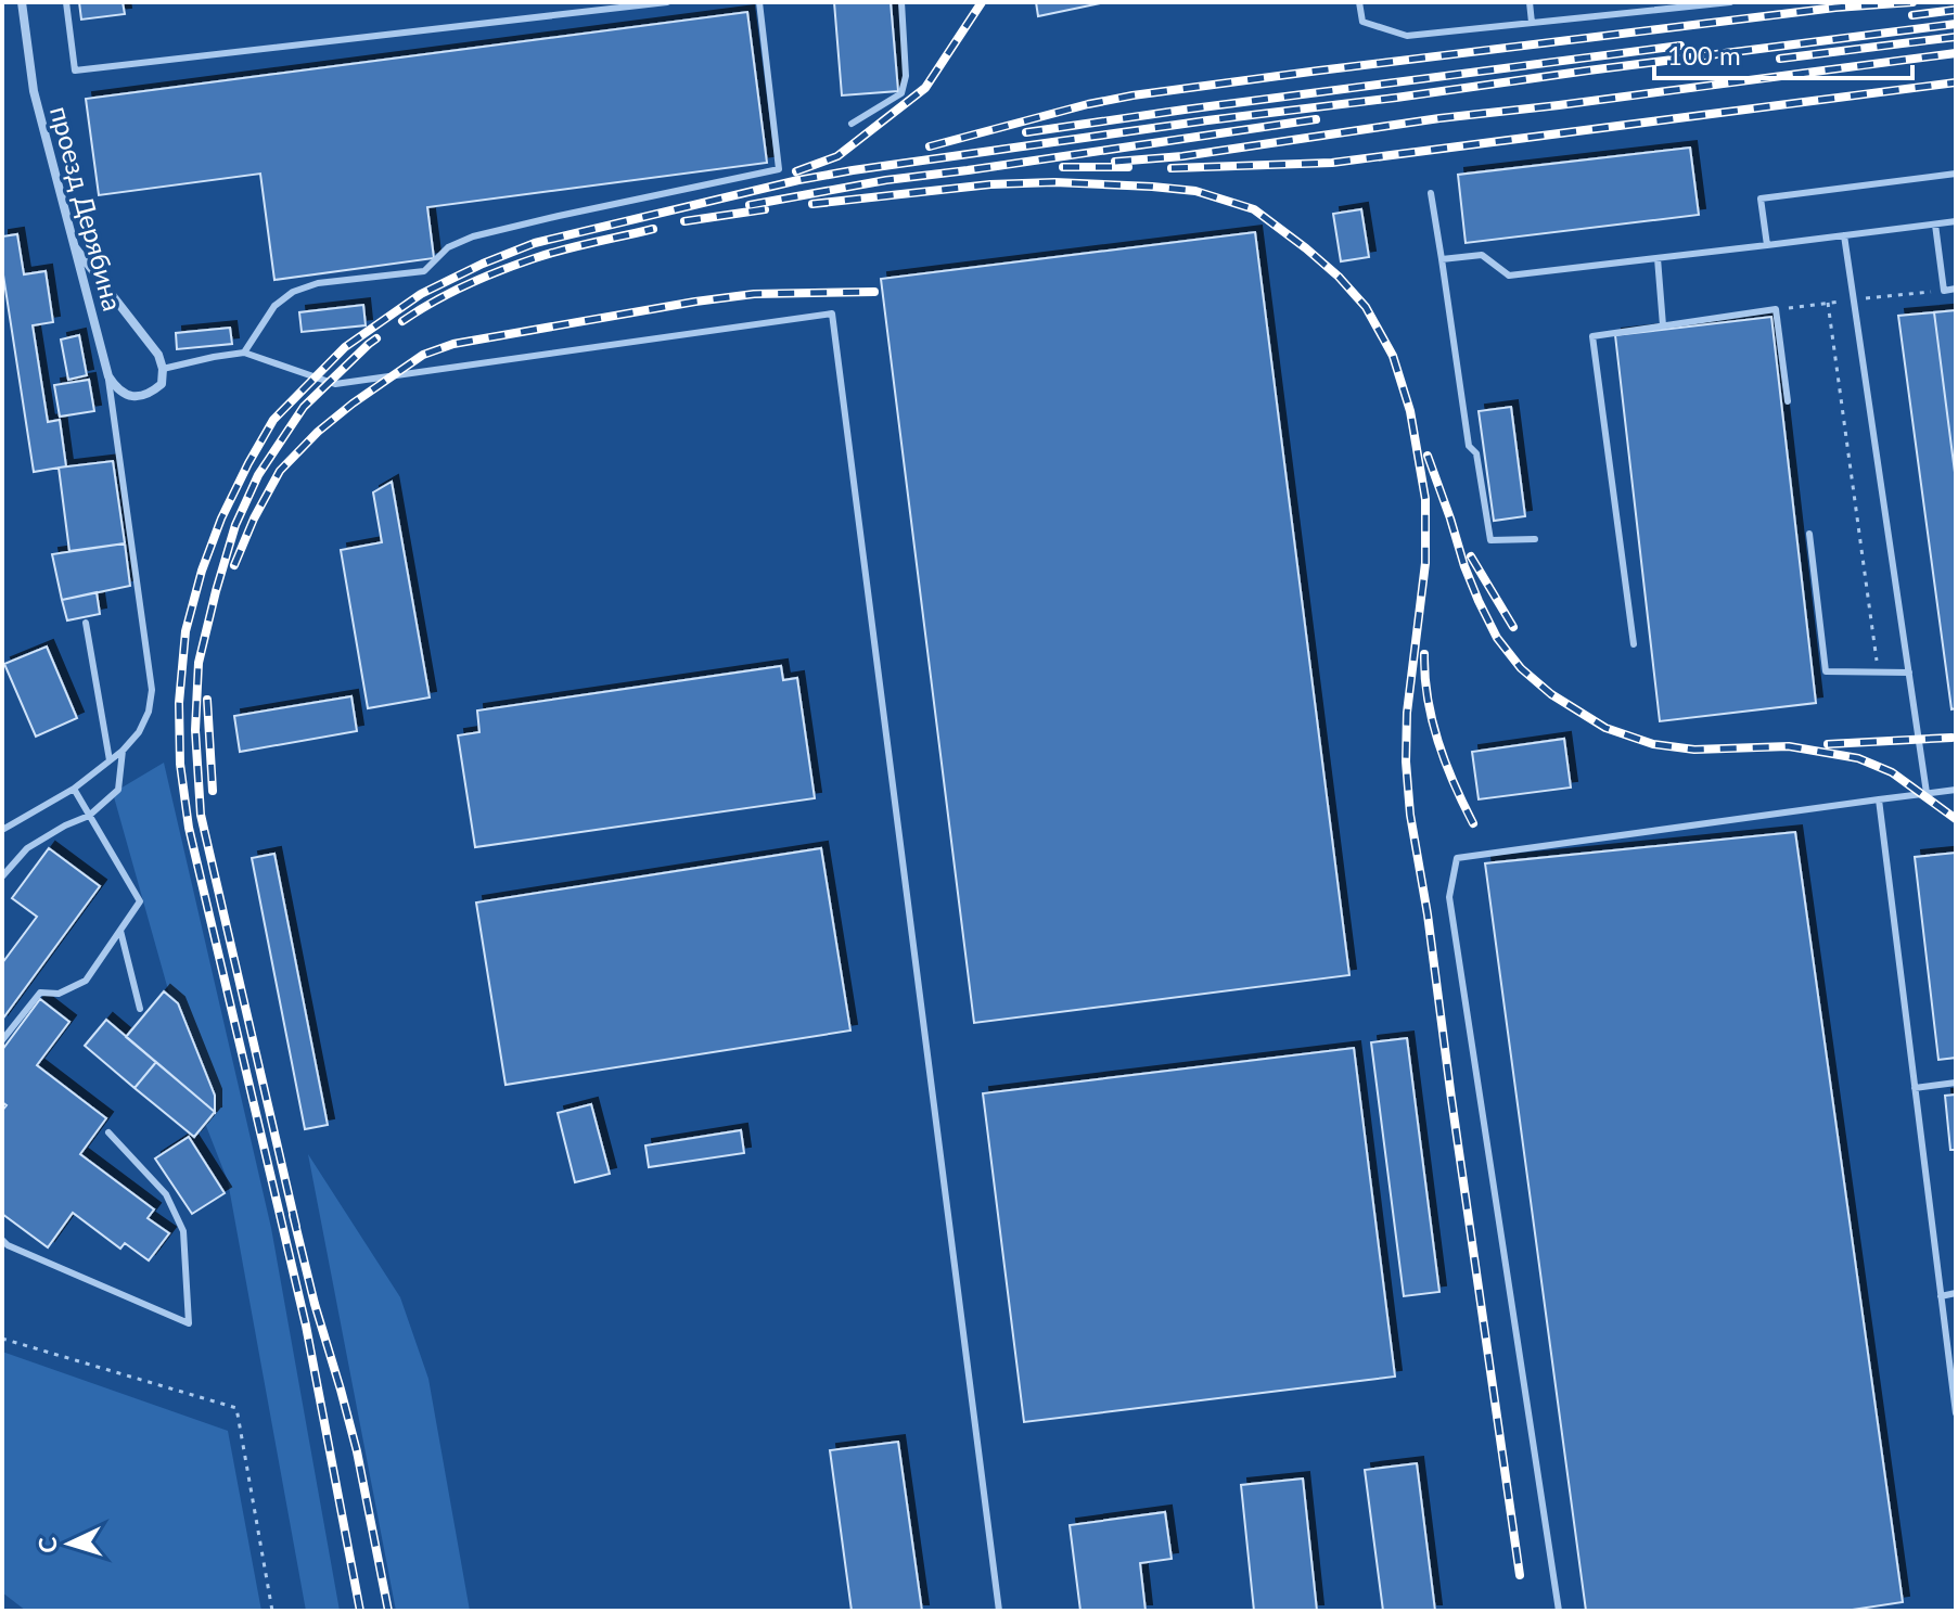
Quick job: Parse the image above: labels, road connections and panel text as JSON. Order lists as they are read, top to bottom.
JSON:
{
  "streets": {
    "street": ["проезд Дерябина"]
  },
  "scale_bar": "100 m",
  "north": "left"
}
